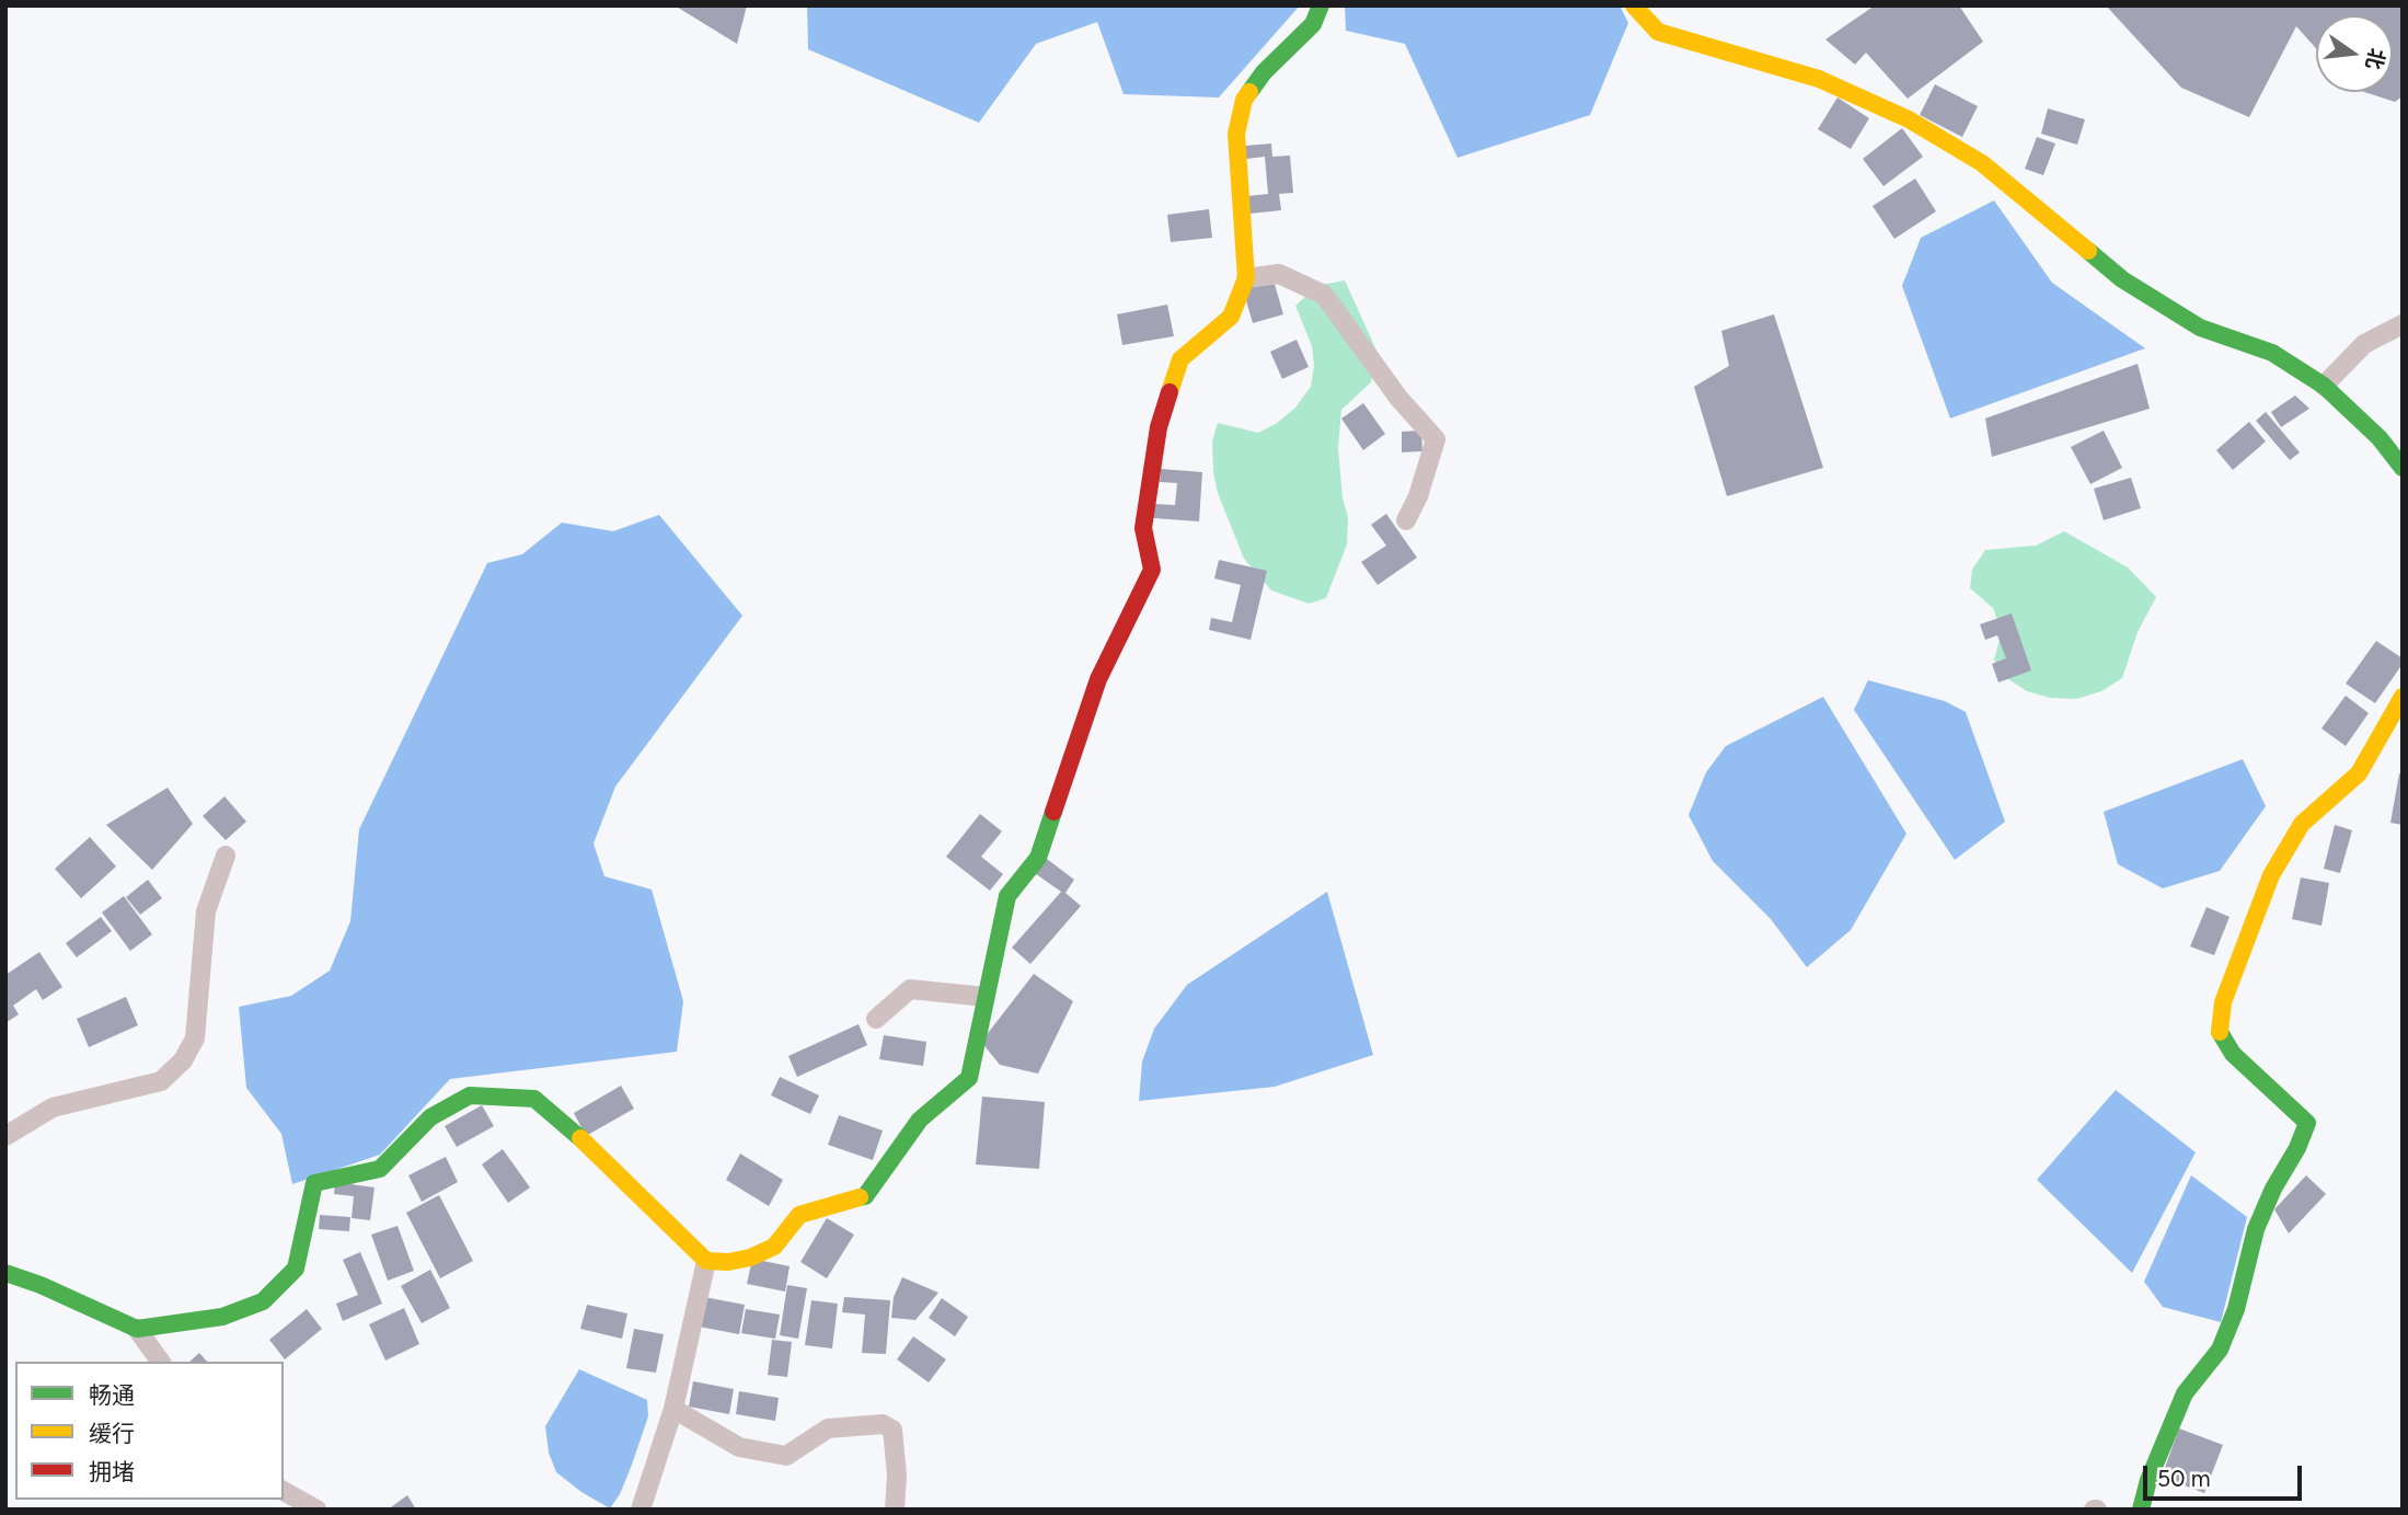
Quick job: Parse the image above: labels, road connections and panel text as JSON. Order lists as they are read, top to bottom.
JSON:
{
  "legend": ["畅通", "缓行", "拥堵"],
  "scale_bar": "50 m",
  "north": "right"
}
